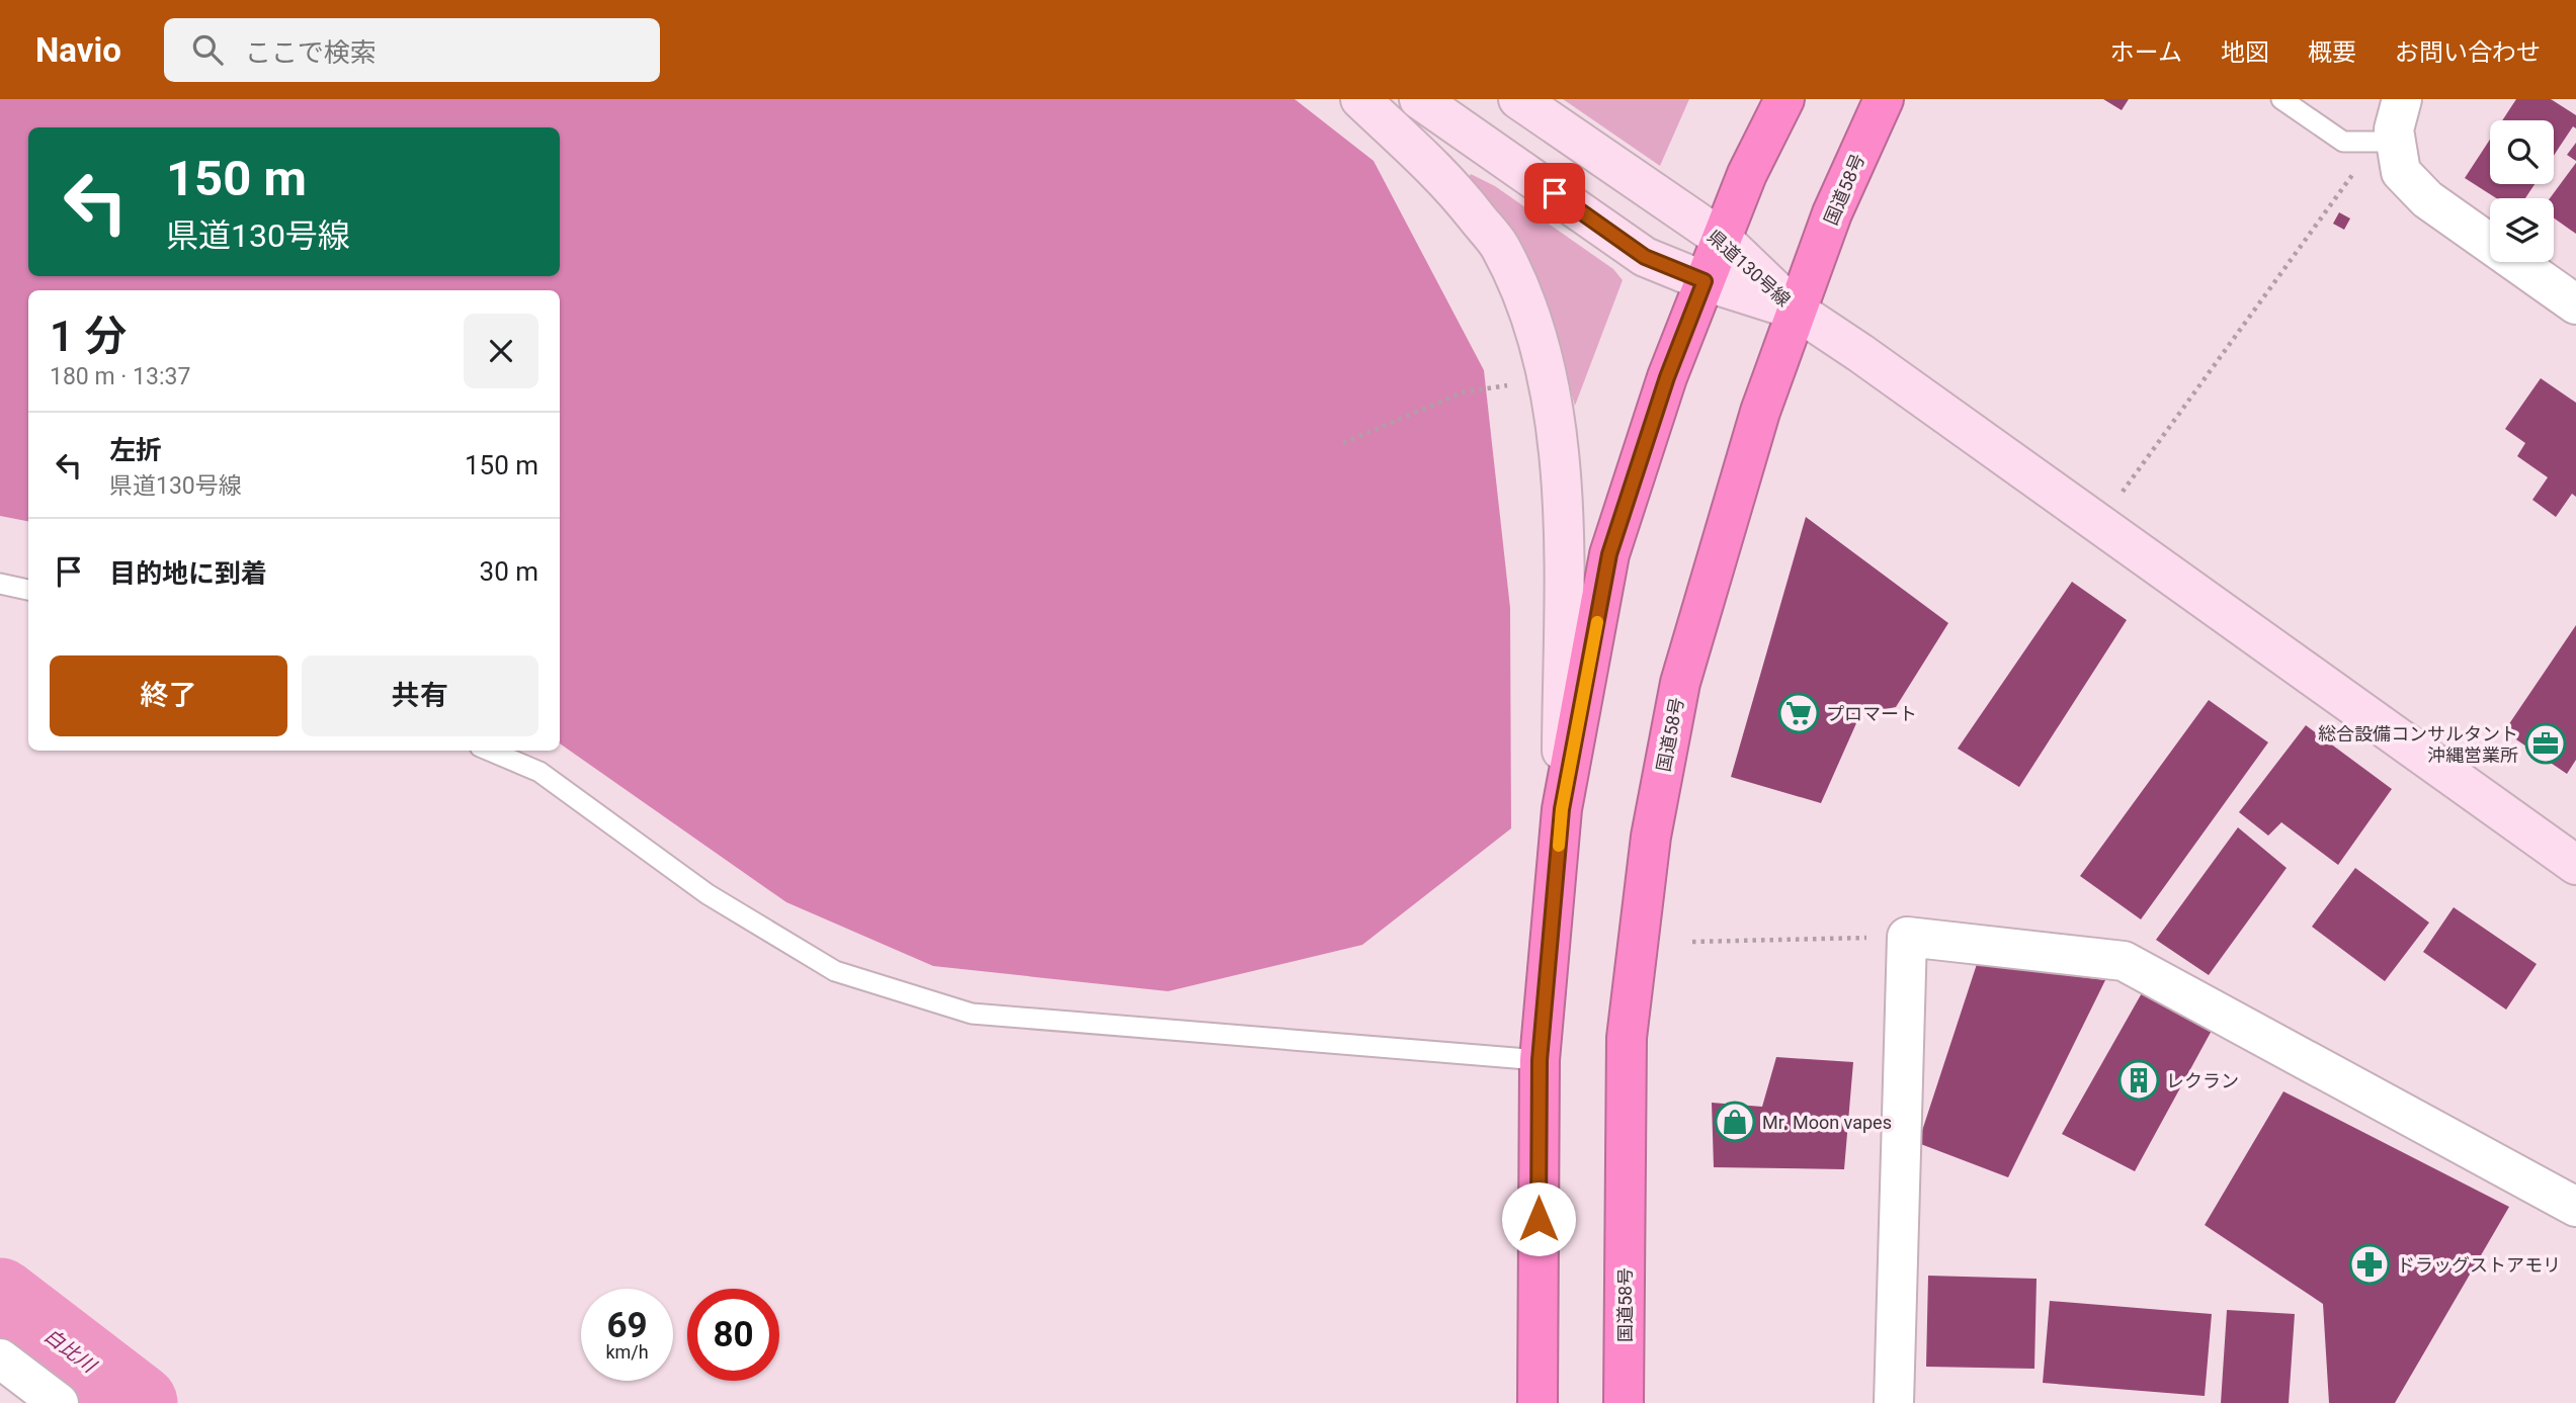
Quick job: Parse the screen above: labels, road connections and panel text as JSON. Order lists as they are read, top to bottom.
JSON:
{
  "streets": {
    "highway": ["国道58号"],
    "main road": ["県道130号線"]
  },
  "crossings": [
    ["国道58号", "県道130号線"]
  ],
  "water": ["白比川"],
  "places": {
    "supermarket": ["プロマート"],
    "office": ["総合設備コンサルタント 沖縄営業所"],
    "building": ["レクラン"],
    "shop": ["Mr. Moon vapes"],
    "pharmacy": ["ドラッグストアモリ"]
  },
  "page": {
    "header": "Navio",
    "search": "ここで検索",
    "nav": [
      "ホーム",
      "地図",
      "概要",
      "お問い合わせ"
    ],
    "turn": ["150 m", "県道130号線"],
    "heading": ["1 分", "180 m · 13:37"],
    "list": [
      {
        "name": "左折",
        "note": "県道130号線",
        "value": "150 m"
      },
      {
        "name": "目的地に到着",
        "value": "30 m"
      }
    ],
    "buttons": ["終了", "共有"],
    "speed": "69 km/h",
    "limit": "80"
  }
}
